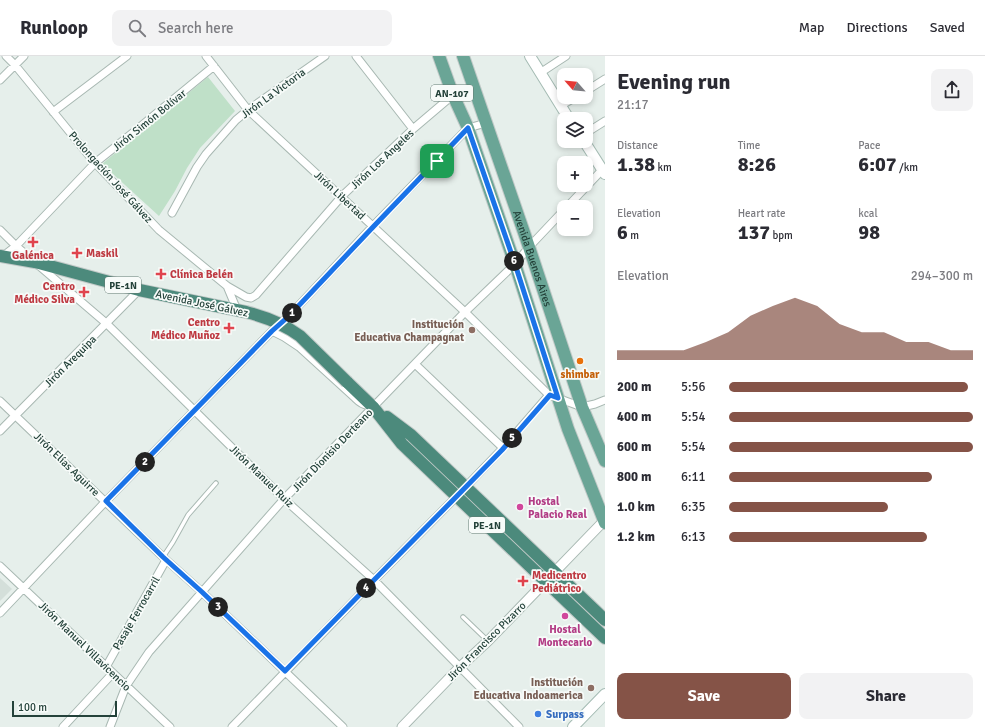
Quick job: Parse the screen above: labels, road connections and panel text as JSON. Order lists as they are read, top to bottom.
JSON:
{
  "streets": {
    "highway": ["PE-1N", "Avenida José Gálvez"],
    "main road": ["AN-107", "Avenida Buenos Aires"],
    "street": [
      "Jirón La Victoria",
      "Jirón Simón Bolívar",
      "Jirón Los Angeles",
      "Prolongación José Gálvez",
      "Jirón Libertad",
      "Jirón Arequipa",
      "Jirón Dionisio Derteano",
      "Jirón Elías Aguirre",
      "Jirón Manuel Ruiz",
      "Pasaje Ferrocarril",
      "Jirón Francisco Pizarro",
      "Jirón Manuel Villavicencio"
    ]
  },
  "crossings": [
    ["Jirón La Victoria", "Jirón Libertad"],
    ["Jirón Simón Bolívar", "Prolongación José Gálvez"],
    ["Jirón Simón Bolívar", "Jirón Libertad"],
    ["Jirón Simón Bolívar", "Avenida José Gálvez"],
    ["Jirón Simón Bolívar", "Jirón Manuel Ruiz"],
    ["Jirón Los Angeles", "Prolongación José Gálvez"],
    ["Jirón Los Angeles", "Jirón Libertad"],
    ["Jirón Los Angeles", "Avenida Buenos Aires"],
    ["Prolongación José Gálvez", "Avenida José Gálvez"],
    ["Jirón Libertad", "Avenida Buenos Aires"],
    ["Jirón Libertad", "Jirón Dionisio Derteano"],
    ["Avenida Buenos Aires", "Jirón Dionisio Derteano"],
    ["Avenida Buenos Aires", "Jirón Francisco Pizarro"],
    ["Avenida José Gálvez", "Jirón Arequipa"],
    ["Avenida José Gálvez", "Jirón Dionisio Derteano"],
    ["Avenida José Gálvez", "Jirón Manuel Ruiz"],
    ["Avenida José Gálvez", "Jirón Francisco Pizarro"],
    ["Jirón Arequipa", "Jirón Elías Aguirre"],
    ["Jirón Arequipa", "Jirón Manuel Ruiz"],
    ["Jirón Dionisio Derteano", "Jirón Elías Aguirre"],
    ["Jirón Dionisio Derteano", "Jirón Manuel Ruiz"],
    ["Jirón Dionisio Derteano", "Jirón Manuel Villavicencio"],
    ["Jirón Elías Aguirre", "Pasaje Ferrocarril"],
    ["Jirón Manuel Ruiz", "Jirón Francisco Pizarro"],
    ["Pasaje Ferrocarril", "Jirón Manuel Villavicencio"]
  ],
  "places": {
    "health": [
      "Galénica",
      "Maskil",
      "Clínica Belén",
      "Centro Médico Silva",
      "Centro Médico Muñoz",
      "Medicentro Pediátrico"
    ],
    "other": [
      "Institución Educativa Champagnat",
      "shimbar",
      "Hostal Palacio Real",
      "Hostal Montecarlo",
      "Institución Educativa Indoamerica",
      "Surpass"
    ]
  },
  "scale_bar": "100 m",
  "north": "top left",
  "page": {
    "header": "Runloop",
    "search": "Search here",
    "nav": ["Map", "Directions", "Saved"],
    "heading": ["Evening run", "21:17"],
    "map_buttons": ["+", "−"],
    "stats": [
      ["Distance", "1.38 km"],
      ["Time", "8:26"],
      ["Pace", "6:07 /km"],
      ["Elevation", "6 m"],
      ["Heart rate", "137 bpm"],
      ["kcal", "98"]
    ],
    "pins": [
      "6",
      "1",
      "5",
      "2",
      "4",
      "3"
    ],
    "chart": ["Elevation", "294–300 m"],
    "list": [
      {
        "name": "200 m",
        "note": "5:56"
      },
      {
        "name": "400 m",
        "note": "5:54"
      },
      {
        "name": "600 m",
        "note": "5:54"
      },
      {
        "name": "800 m",
        "note": "6:11"
      },
      {
        "name": "1.0 km",
        "note": "6:35"
      },
      {
        "name": "1.2 km",
        "note": "6:13"
      }
    ],
    "buttons": ["Save", "Share"],
    "scale": "100 m"
  }
}
